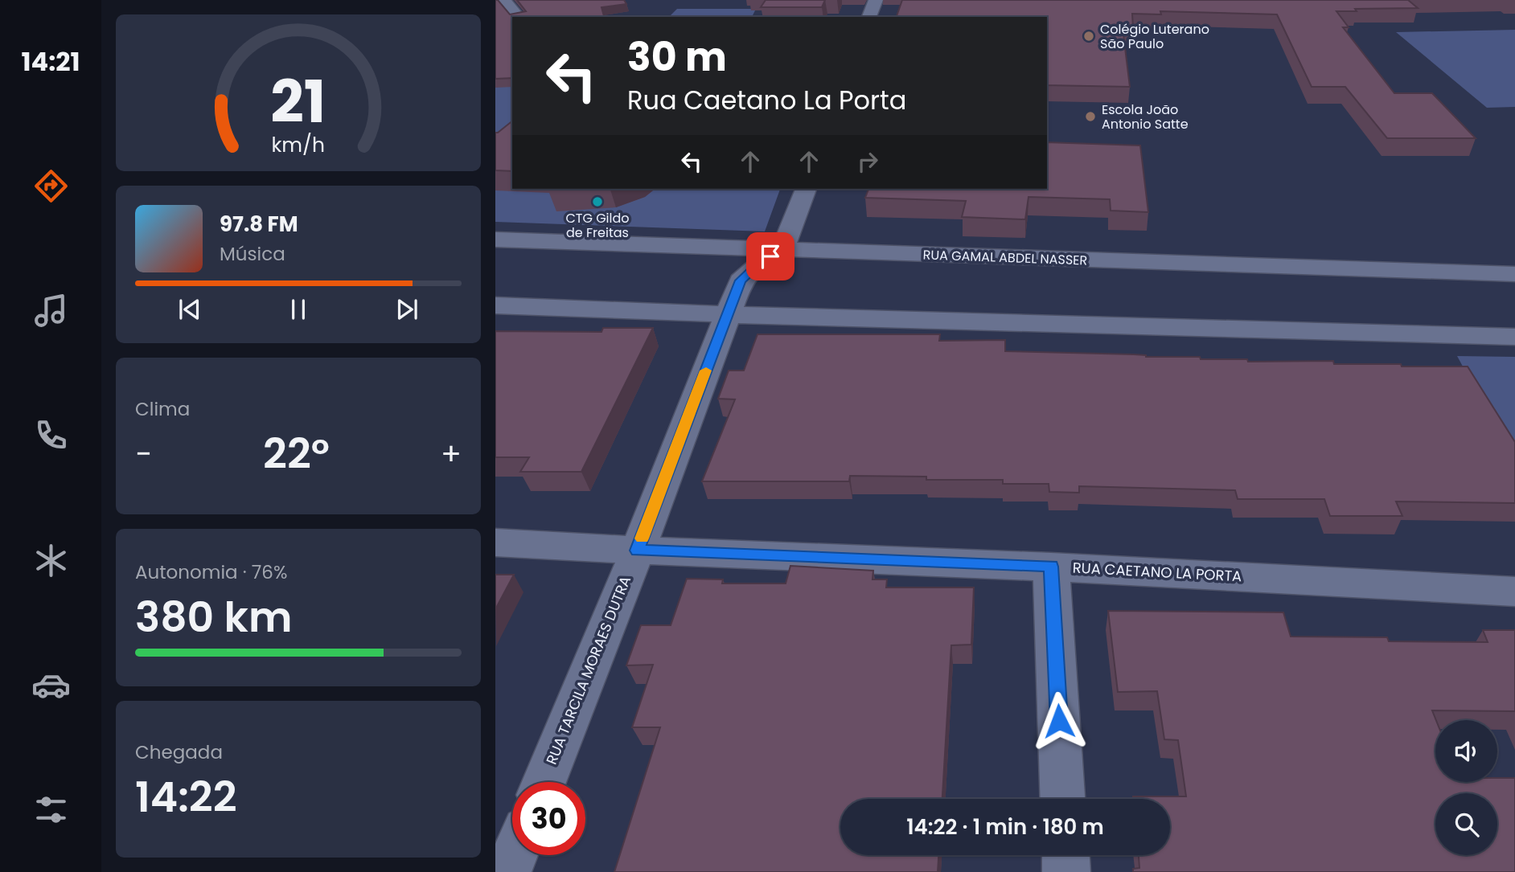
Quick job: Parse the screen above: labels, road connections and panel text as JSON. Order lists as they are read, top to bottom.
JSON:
{
  "streets": {
    "street": ["RUA GAMAL ABDEL NASSER", "RUA CAETANO LA PORTA", "RUA TARCILA MORAES DUTRA"]
  },
  "crossings": [
    ["RUA GAMAL ABDEL NASSER", "RUA TARCILA MORAES DUTRA"],
    ["RUA CAETANO LA PORTA", "RUA TARCILA MORAES DUTRA"]
  ],
  "places": ["Colégio Luterano São Paulo", "Escola João Antonio Satte", "CTG Gildo de Freitas"],
  "page": {
    "tabs": "14:21",
    "turn": ["30 m", "Rua Caetano La Porta"],
    "song": ["97.8 FM", "Música"],
    "tile": [
      "Clima",
      ["Autonomia · 76%", "380 km"],
      ["Chegada", "14:22"]
    ],
    "heat": ["−", "22°", "+"],
    "limit": "30",
    "trip": "14:22 · 1 min · 180 m",
    "gauge": ["21", "km/h"]
  }
}
